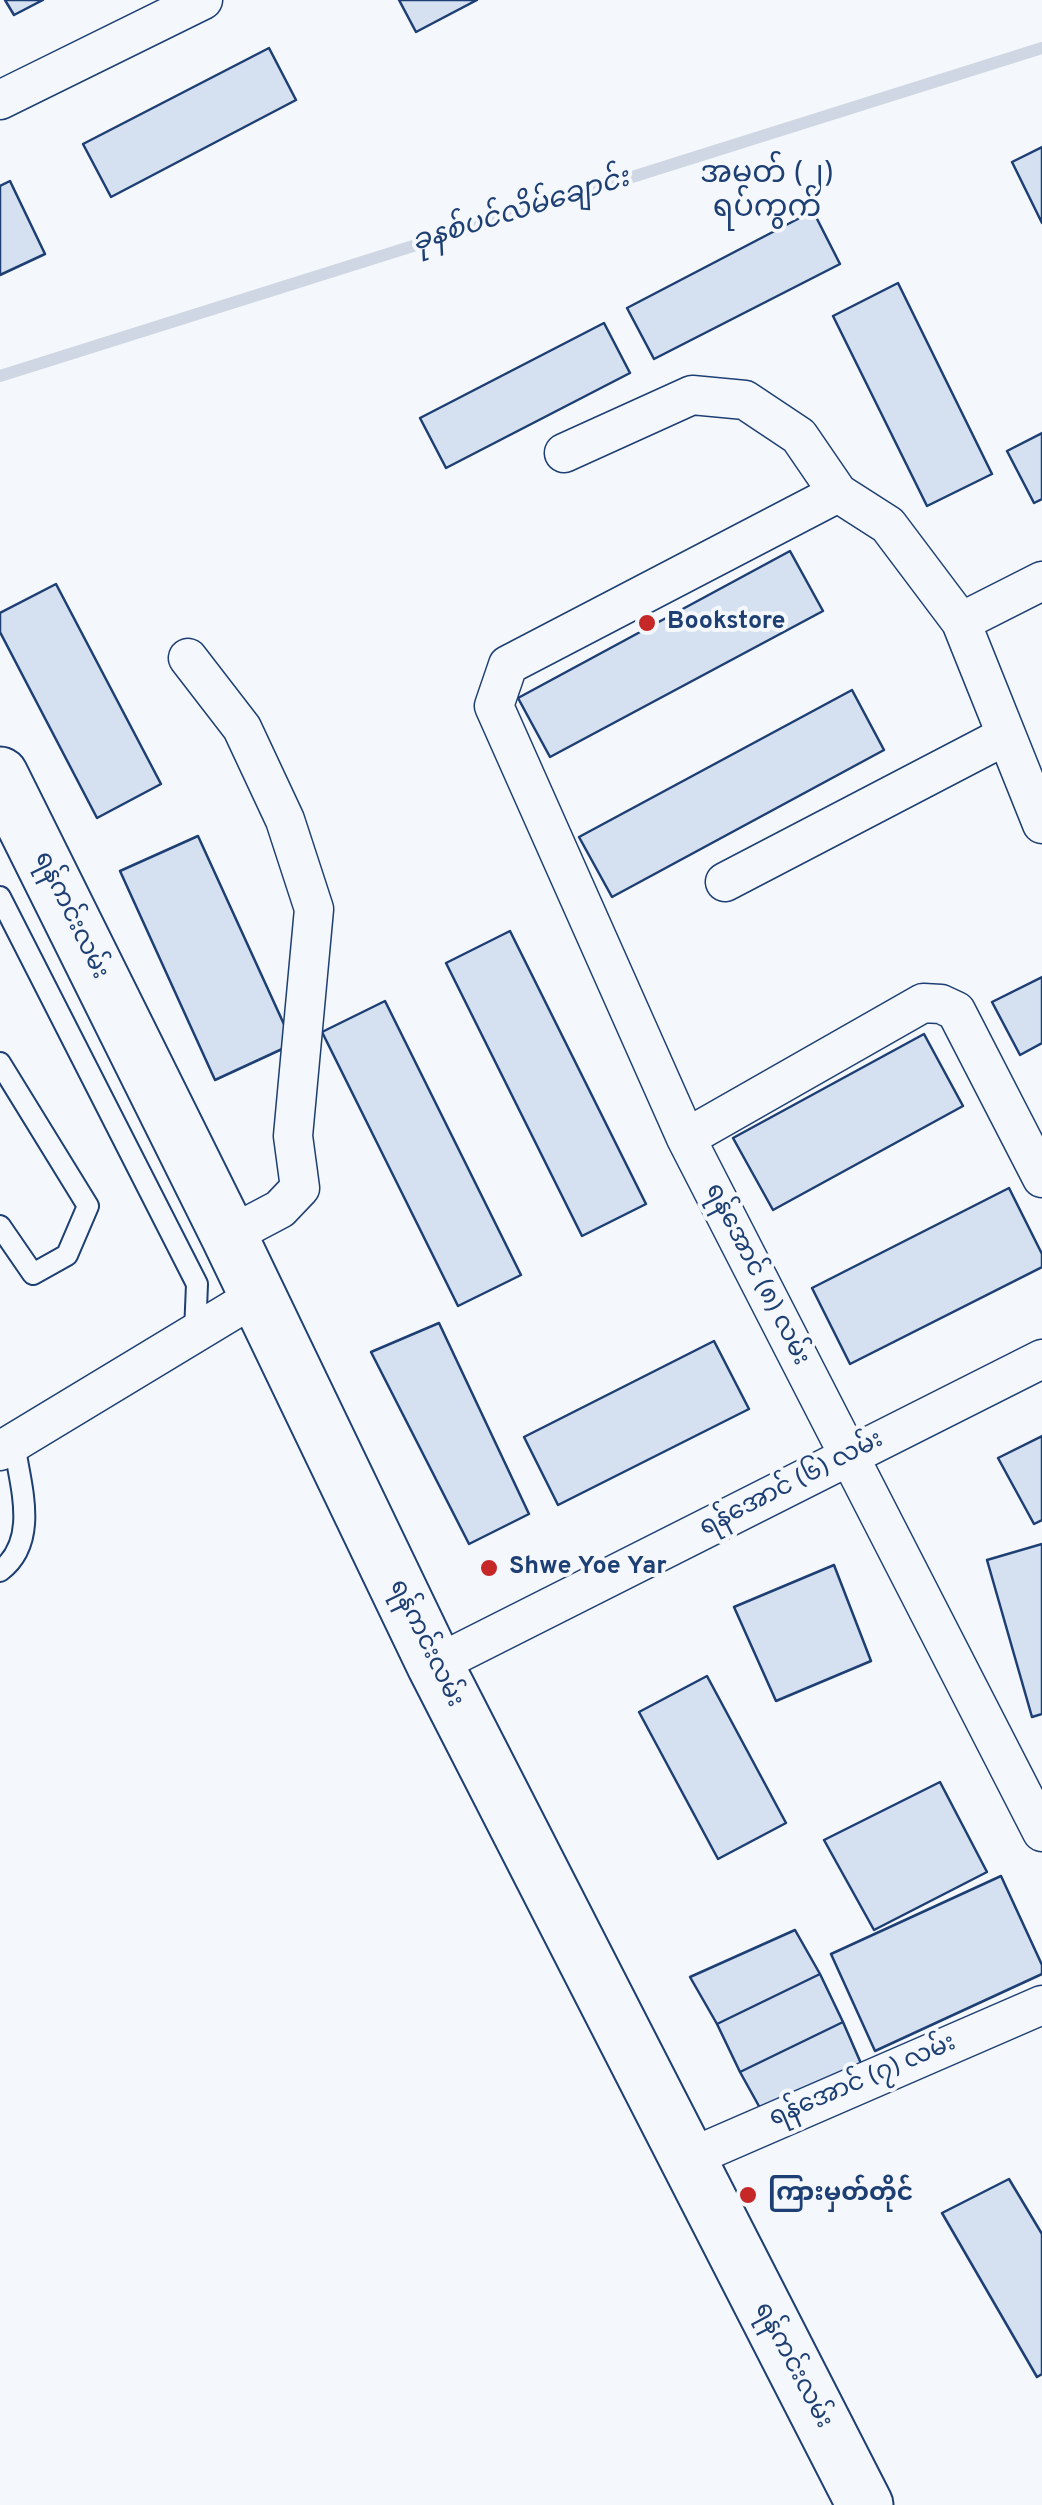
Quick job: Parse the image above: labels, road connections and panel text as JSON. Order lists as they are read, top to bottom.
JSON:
{
  "streets": {
    "main road": ["ရန်ကင်းလမ်း"],
    "street": ["ရန်အောင် (၈) လမ်း", "ရန်အောင် (၆) လမ်း", "ရန်အောင် (၇) လမ်း"]
  },
  "crossings": [
    ["ရန်ကင်းလမ်း", "ရန်အောင် (၆) လမ်း"],
    ["ရန်ကင်းလမ်း", "ရန်အောင် (၇) လမ်း"],
    ["ရန်အောင် (၈) လမ်း", "ရန်အောင် (၆) လမ်း"]
  ],
  "districts": ["အမှတ် (၂) ရပ်ကွက်"],
  "water": ["ခုနစ်ပင်လိမ်ချောင်း"],
  "places": ["Bookstore", "Shwe Yoe Yar", "ကြားမှတ်တိုင်"]
}
